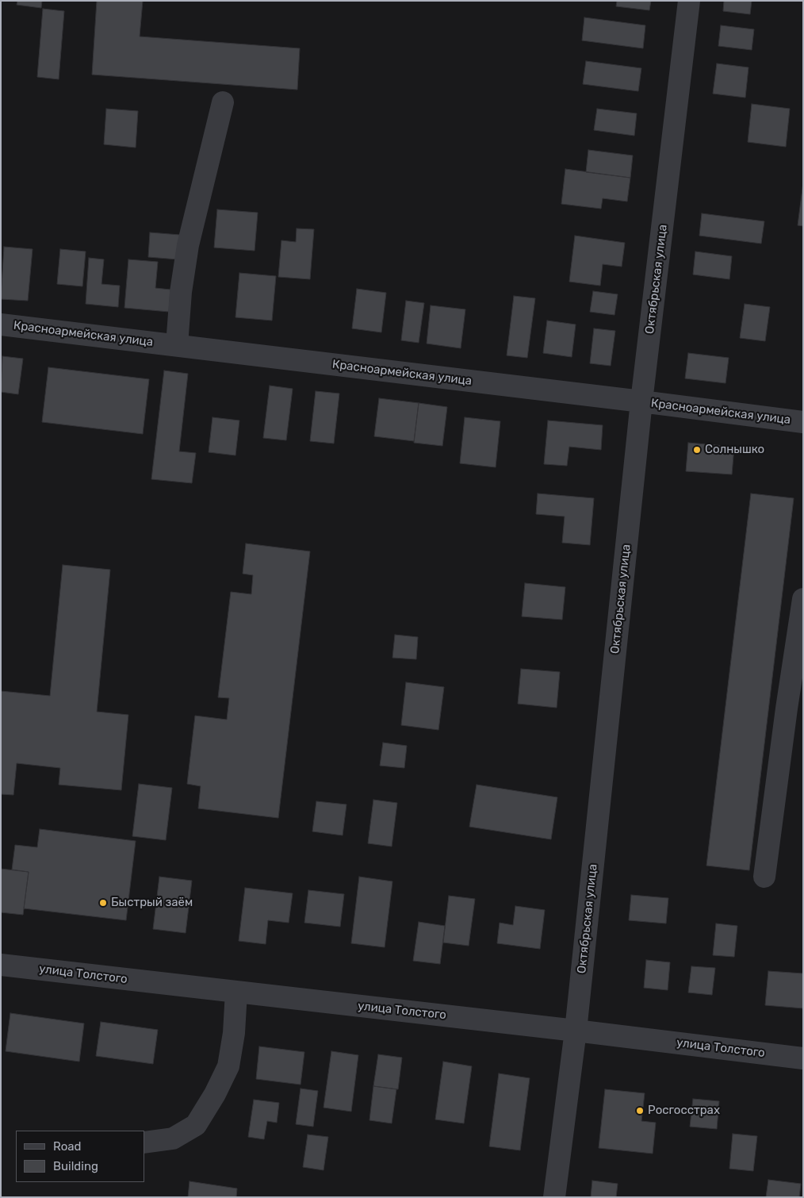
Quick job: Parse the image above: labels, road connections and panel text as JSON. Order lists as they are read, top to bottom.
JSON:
{
  "streets": {
    "street": ["Октябрьская улица", "Красноармейская улица", "улица Толстого"]
  },
  "crossings": [
    ["Октябрьская улица", "Красноармейская улица"],
    ["Октябрьская улица", "улица Толстого"]
  ],
  "places": ["Солнышко", "Быстрый заём", "Росгосстрах"],
  "legend": ["Road", "Building"]
}
